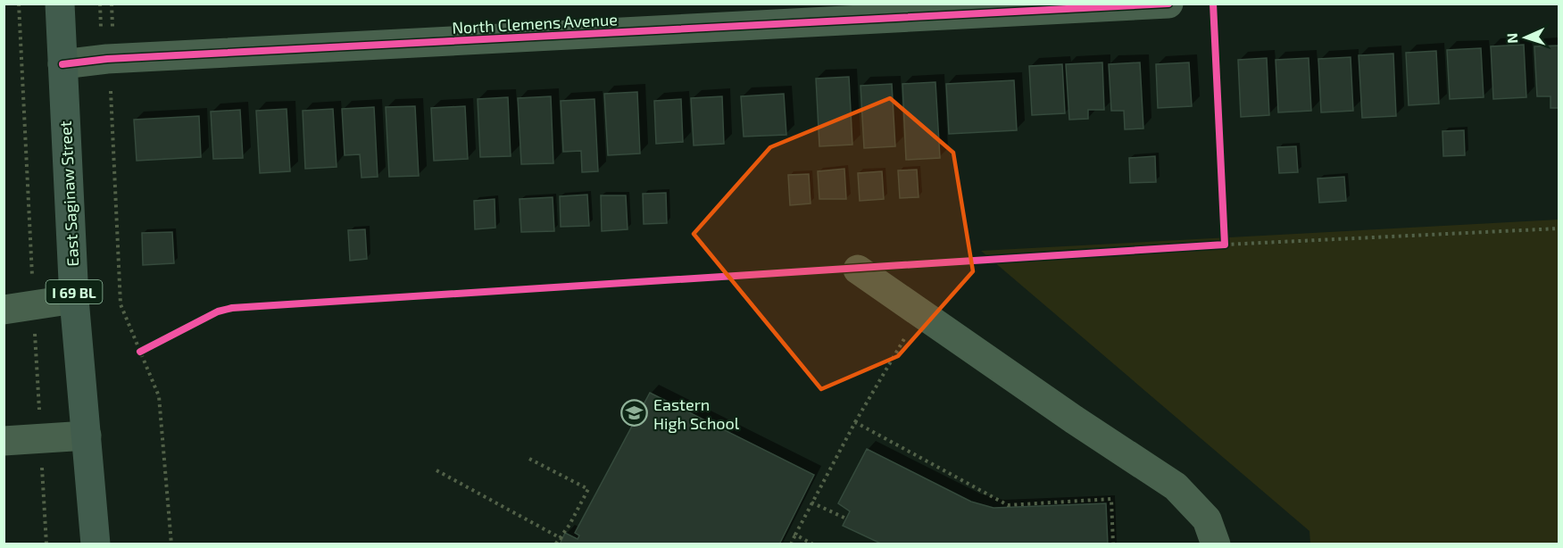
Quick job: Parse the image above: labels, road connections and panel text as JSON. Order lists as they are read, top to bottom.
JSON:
{
  "streets": {
    "main road": ["East Saginaw Street", "I 69 BL"],
    "street": ["North Clemens Avenue"]
  },
  "crossings": [
    ["North Clemens Avenue", "East Saginaw Street"]
  ],
  "places": {
    "school or university": ["Eastern High School"]
  },
  "north": "left"
}
